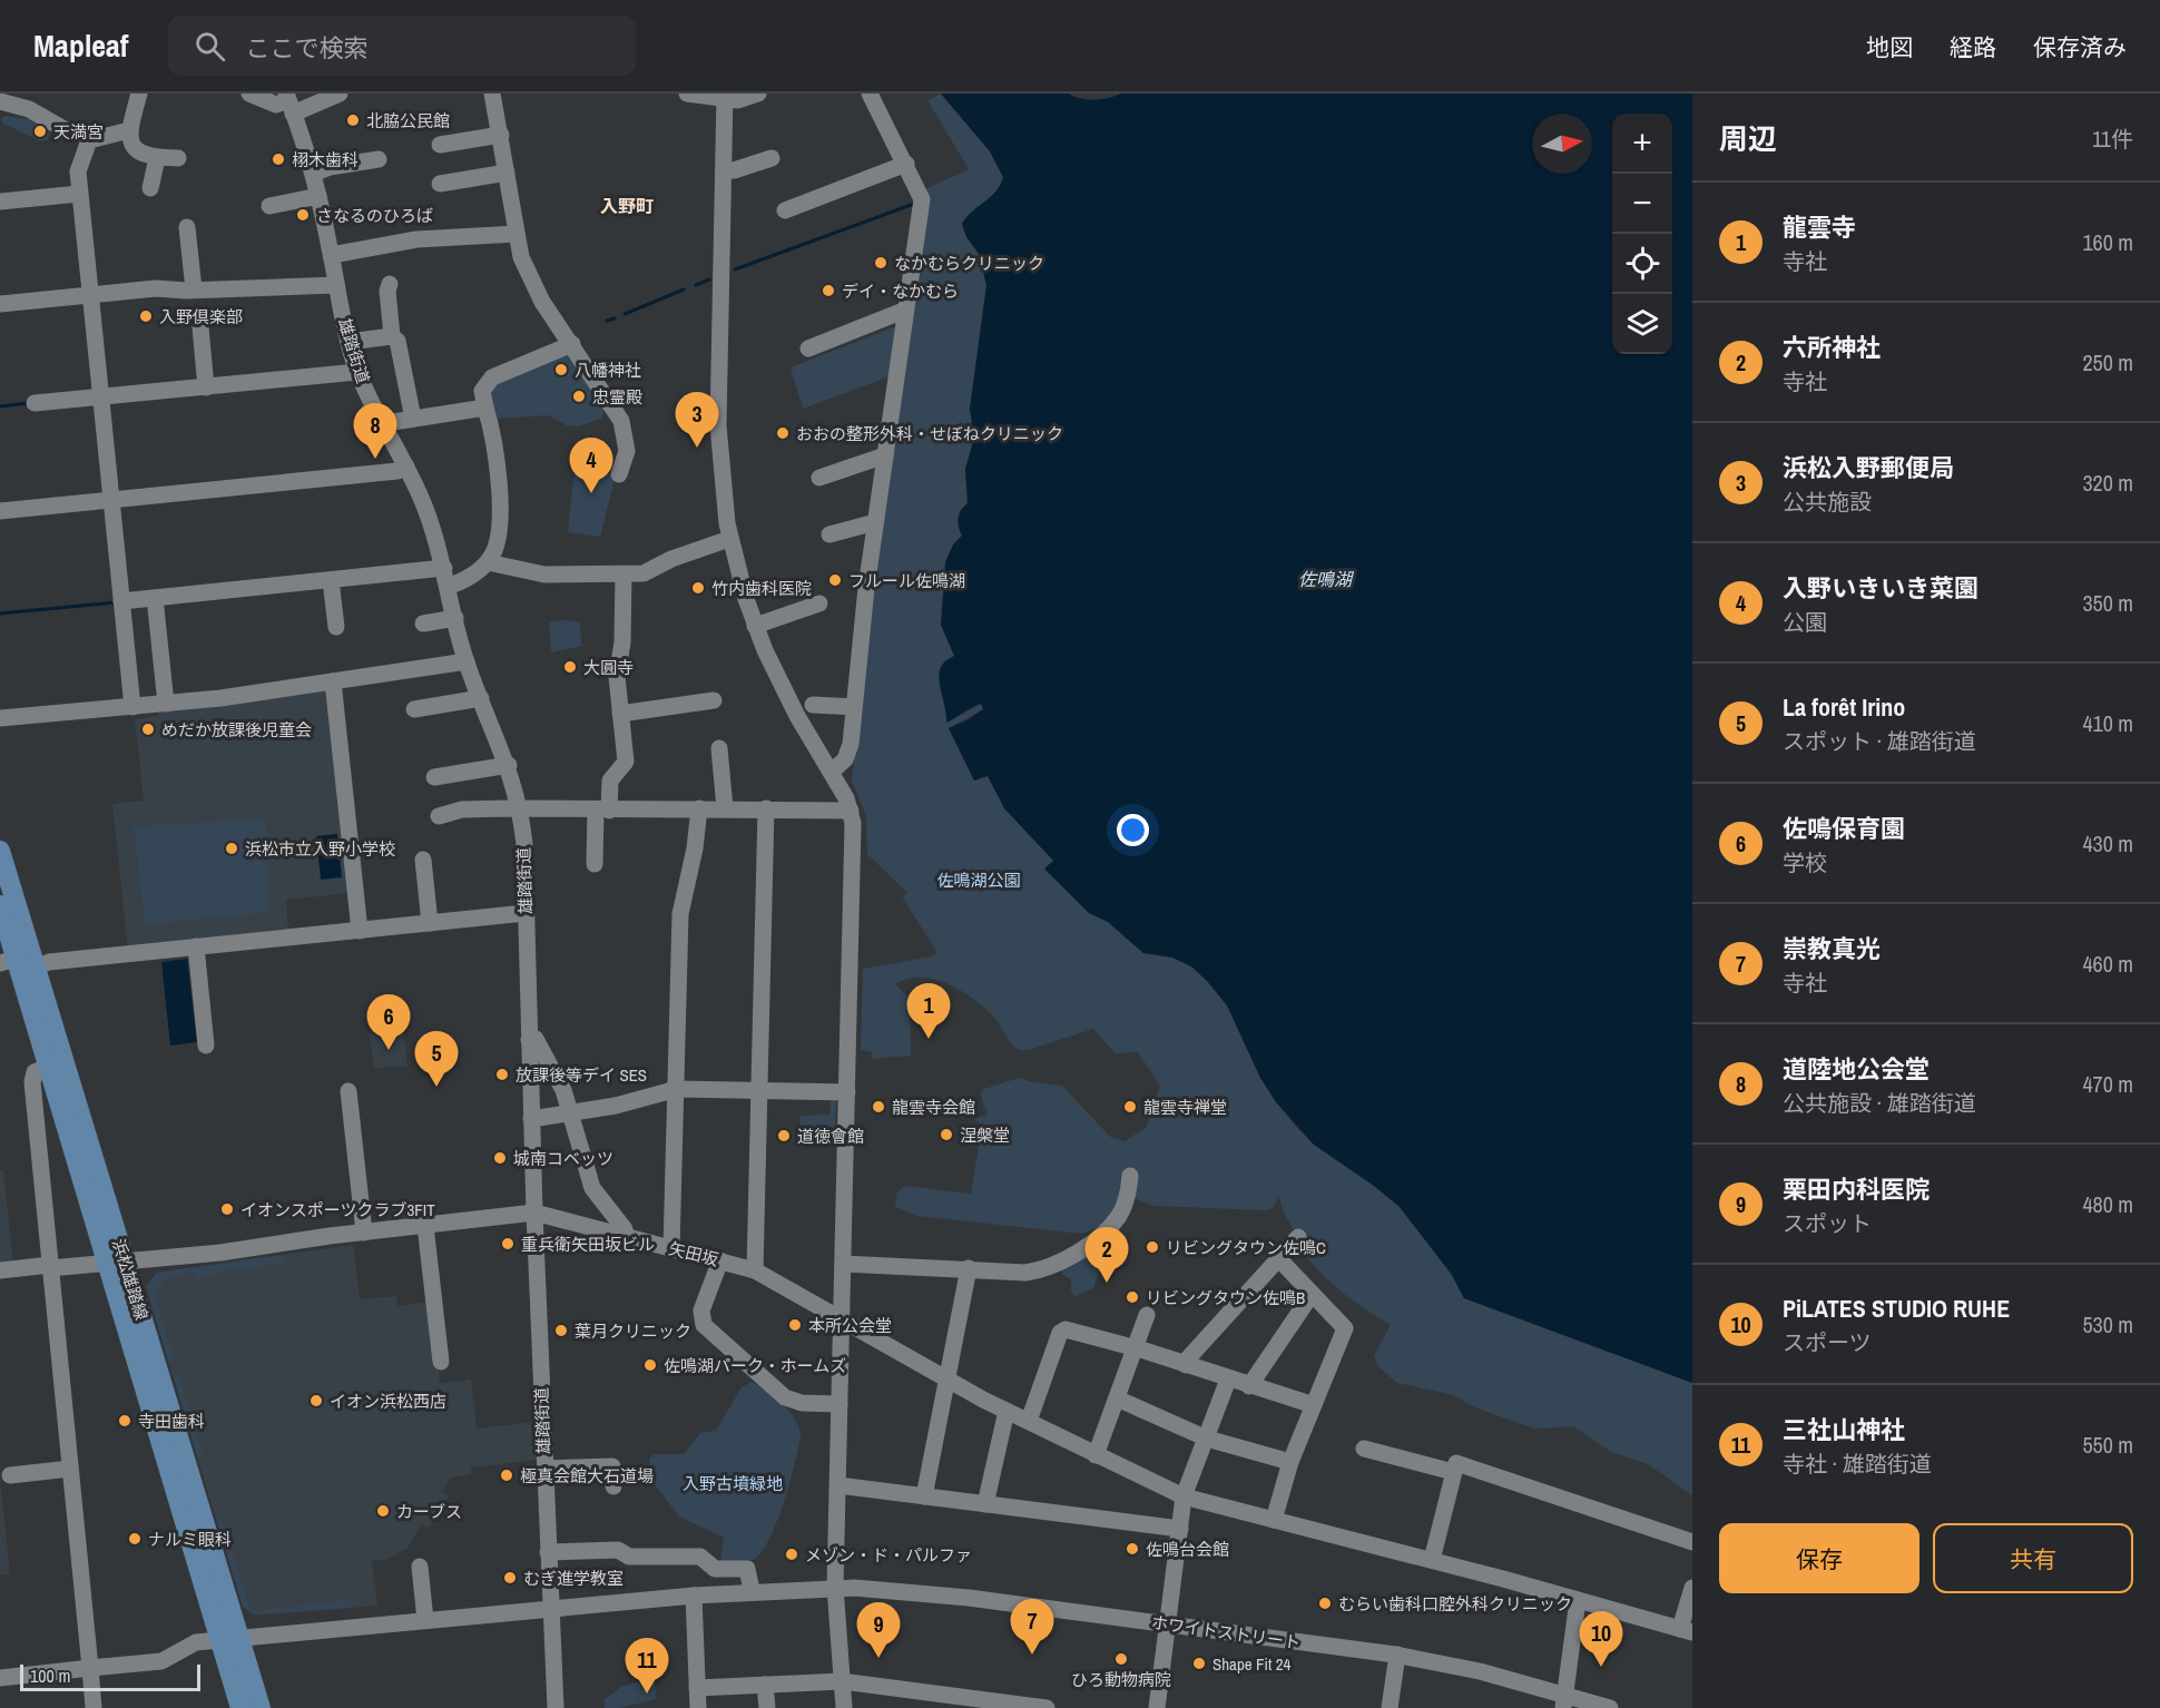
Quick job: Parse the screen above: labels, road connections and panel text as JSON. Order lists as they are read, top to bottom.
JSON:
{
  "streets": {
    "main road": ["浜松雄踏線"],
    "street": ["雄踏街道", "矢田坂", "ホワイトストリート"]
  },
  "crossings": [
    ["雄踏街道", "矢田坂"],
    ["雄踏街道", "ホワイトストリート"],
    ["浜松雄踏線", "ホワイトストリート"]
  ],
  "districts": ["入野町"],
  "water": ["佐鳴湖"],
  "parks": ["佐鳴湖公園", "入野古墳緑地"],
  "places": [
    "北脇公民館",
    "天満宮",
    "栩木歯科",
    "さなるのひろば",
    "なかむらクリニック",
    "デイ・なかむら",
    "入野倶楽部",
    "八幡神社",
    "忠霊殿",
    "おおの整形外科・せぼねクリニック",
    "フルール佐鳴湖",
    "竹内歯科医院",
    "大圓寺",
    "めだか放課後児童会",
    "浜松市立入野小学校",
    "放課後等デイ SES",
    "龍雲寺会館",
    "龍雲寺禅堂",
    "涅槃堂",
    "道徳會館",
    "城南コベッツ",
    "イオンスポーツクラブ3FIT",
    "重兵衛矢田坂ビル",
    "リビングタウン佐鳴C",
    "リビングタウン佐鳴B",
    "本所公会堂",
    "葉月クリニック",
    "佐鳴湖パーク・ホームズ",
    "イオン浜松西店",
    "寺田歯科",
    "極真会館大石道場",
    "カーブス",
    "ナルミ眼科",
    "佐鳴台会館",
    "メゾン・ド・パルファ",
    "むぎ進学教室",
    "むらい歯科口腔外科クリニック",
    "ひろ動物病院",
    "Shape Fit 24"
  ],
  "scale_bar": "100 m",
  "north": "right",
  "page": {
    "header": "Mapleaf",
    "search": "ここで検索",
    "nav": ["地図", "経路", "保存済み"],
    "heading": ["周辺", "11件"],
    "map_buttons": ["+", "−"],
    "list": [
      {
        "mark": "1",
        "name": "龍雲寺",
        "note": "寺社",
        "value": "160 m"
      },
      {
        "mark": "2",
        "name": "六所神社",
        "note": "寺社",
        "value": "250 m"
      },
      {
        "mark": "3",
        "name": "浜松入野郵便局",
        "note": "公共施設",
        "value": "320 m"
      },
      {
        "mark": "4",
        "name": "入野いきいき菜園",
        "note": "公園",
        "value": "350 m"
      },
      {
        "mark": "5",
        "name": "La forêt Irino",
        "note": "スポット · 雄踏街道",
        "value": "410 m"
      },
      {
        "mark": "6",
        "name": "佐鳴保育園",
        "note": "学校",
        "value": "430 m"
      },
      {
        "mark": "7",
        "name": "崇教真光",
        "note": "寺社",
        "value": "460 m"
      },
      {
        "mark": "8",
        "name": "道陸地公会堂",
        "note": "公共施設 · 雄踏街道",
        "value": "470 m"
      },
      {
        "mark": "9",
        "name": "栗田内科医院",
        "note": "スポット",
        "value": "480 m"
      },
      {
        "mark": "10",
        "name": "PiLATES STUDIO RUHE",
        "note": "スポーツ",
        "value": "530 m"
      },
      {
        "mark": "11",
        "name": "三社山神社",
        "note": "寺社 · 雄踏街道",
        "value": "550 m"
      }
    ],
    "pins": [
      "3",
      "8",
      "4",
      "1",
      "6",
      "5",
      "2",
      "7",
      "9",
      "10",
      "11"
    ],
    "buttons": ["保存", "共有"],
    "scale": "100 m"
  }
}
